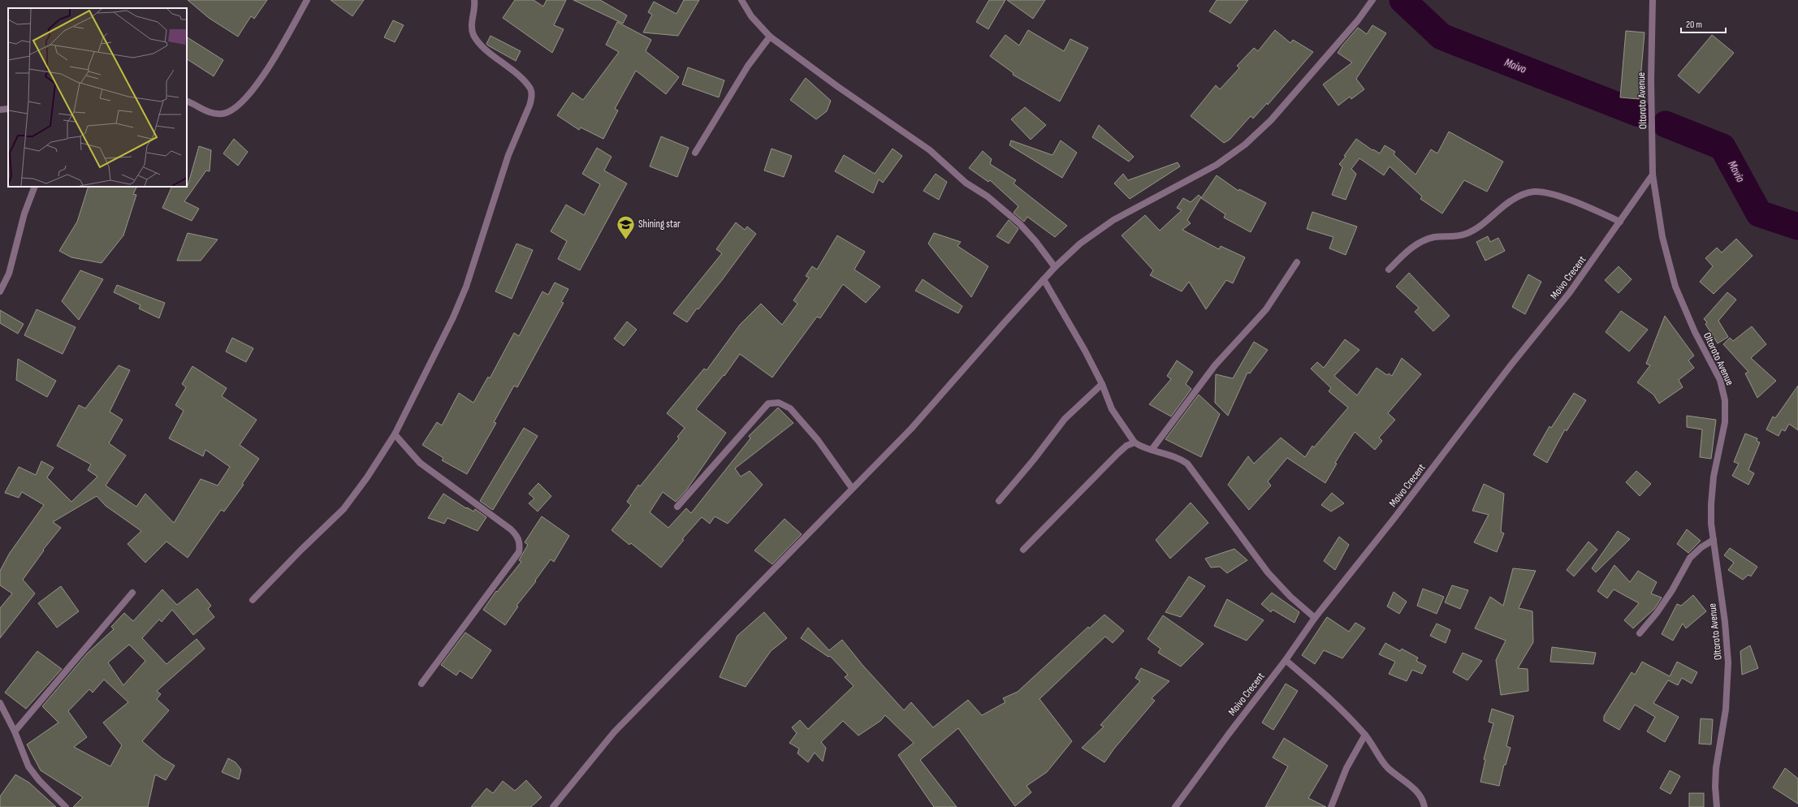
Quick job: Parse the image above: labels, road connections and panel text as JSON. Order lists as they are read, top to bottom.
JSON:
{
  "streets": {
    "street": ["Oltoroto Avenue", "Moivo Crecent"]
  },
  "crossings": [
    ["Oltoroto Avenue", "Moivo Crecent"]
  ],
  "water": ["Moivo", "Movio"],
  "places": {
    "school or university": ["Shining star"]
  },
  "scale_bar": "20 m"
}
